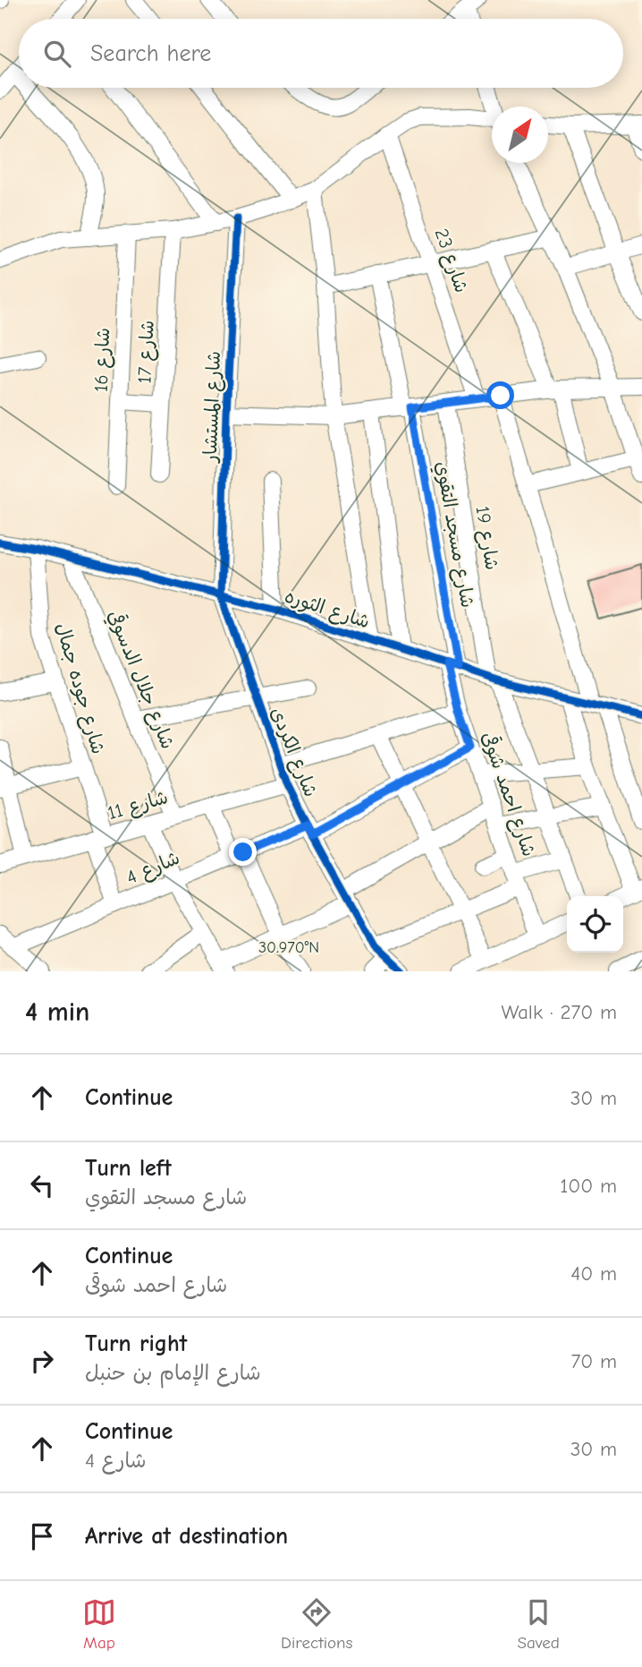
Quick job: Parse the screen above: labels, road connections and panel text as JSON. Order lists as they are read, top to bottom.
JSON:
{
  "streets": {
    "street": [
      "شارع 23",
      "شارع 17",
      "شارع 16",
      "شارع المستشار",
      "شارع مسجد التقوي",
      "شارع 19",
      "شارع الثوره",
      "شارع جلال الدسوقي",
      "شارع جوده جمال",
      "شارع الكردى",
      "شارع احمد شوقى",
      "شارع 11",
      "شارع 4"
    ]
  },
  "crossings": [
    ["شارع المستشار", "شارع الثوره"],
    ["شارع المستشار", "شارع الكردى"],
    ["شارع مسجد التقوي", "شارع الثوره"],
    ["شارع مسجد التقوي", "شارع احمد شوقى"],
    ["شارع 19", "شارع الثوره"],
    ["شارع الثوره", "شارع جلال الدسوقي"],
    ["شارع الثوره", "شارع جوده جمال"],
    ["شارع الثوره", "شارع الكردى"],
    ["شارع الثوره", "شارع احمد شوقى"],
    ["شارع جلال الدسوقي", "شارع 11"],
    ["شارع جوده جمال", "شارع 11"],
    ["شارع جوده جمال", "شارع 4"],
    ["شارع الكردى", "شارع 11"],
    ["شارع الكردى", "شارع 4"],
    ["شارع احمد شوقى", "شارع 4"]
  ],
  "north": "top right",
  "page": {
    "search": "Search here",
    "heading": ["4 min", "Walk · 270 m"],
    "list": [
      ["Continue", "30 m"],
      ["Turn left", "شارع مسجد التقوي", "100 m"],
      ["Continue", "شارع احمد شوقى", "40 m"],
      ["Turn right", "شارع الإمام بن حنبل", "70 m"],
      ["Continue", "شارع 4", "30 m"],
      "Arrive at destination"
    ],
    "nav": ["Map", "Directions", "Saved"]
  },
  "coordinates": ["30.970°N"]
}
